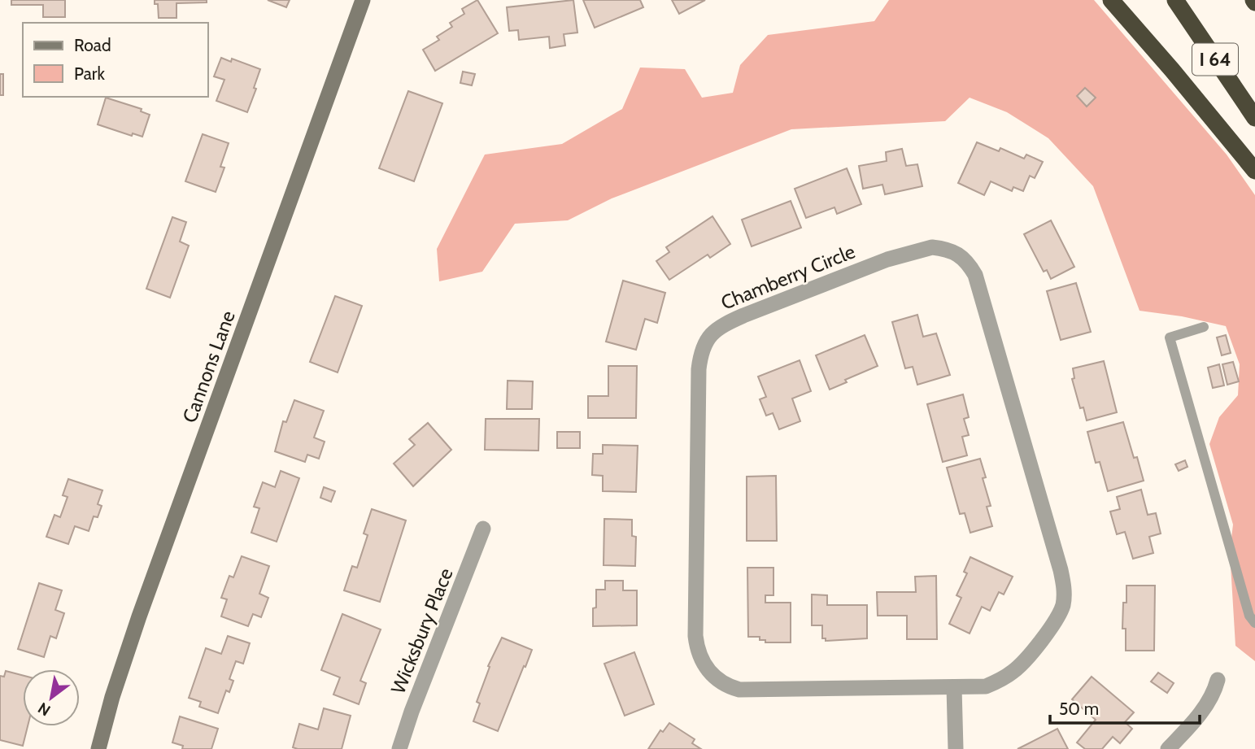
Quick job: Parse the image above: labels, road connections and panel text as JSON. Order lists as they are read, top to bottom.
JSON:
{
  "streets": {
    "highway": ["I 64"],
    "main road": ["Cannons Lane"],
    "street": ["Chamberry Circle", "Wicksbury Place"]
  },
  "legend": ["Road", "Park"],
  "scale_bar": "50 m",
  "north": "bottom left"
}
